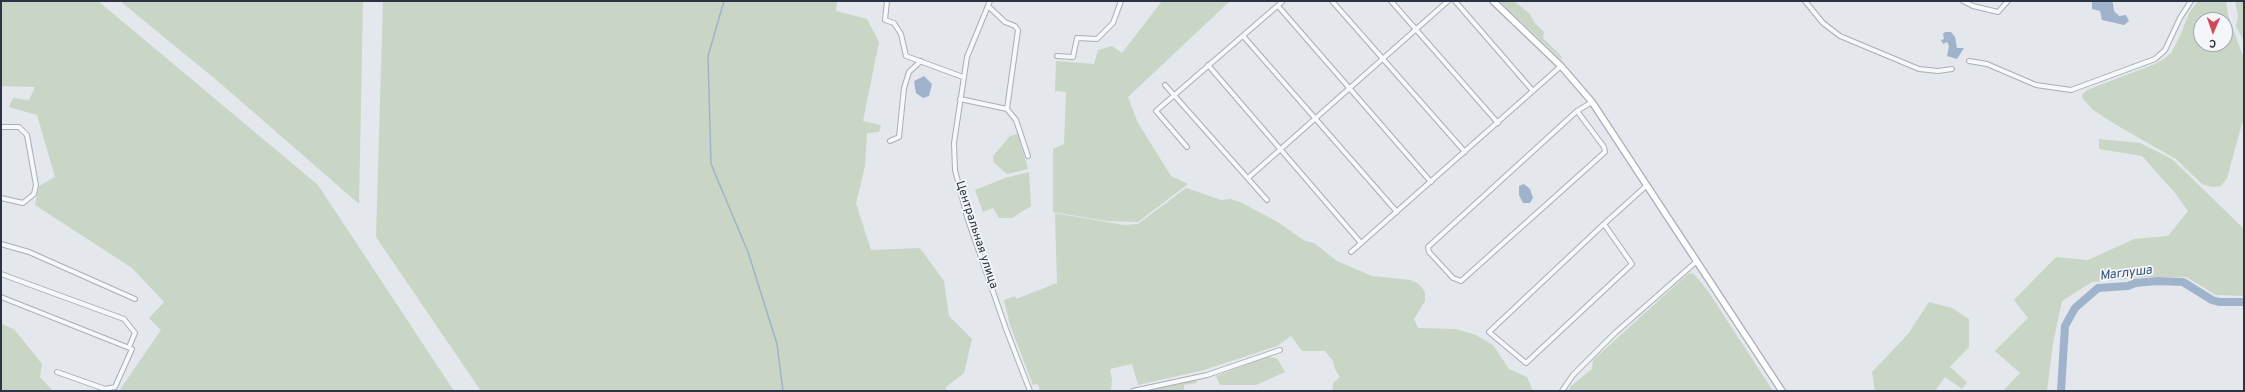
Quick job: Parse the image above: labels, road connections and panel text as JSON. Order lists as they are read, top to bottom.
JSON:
{
  "streets": {
    "street": ["Центральная улица"]
  },
  "water": ["Маглуша"],
  "north": "bottom"
}
